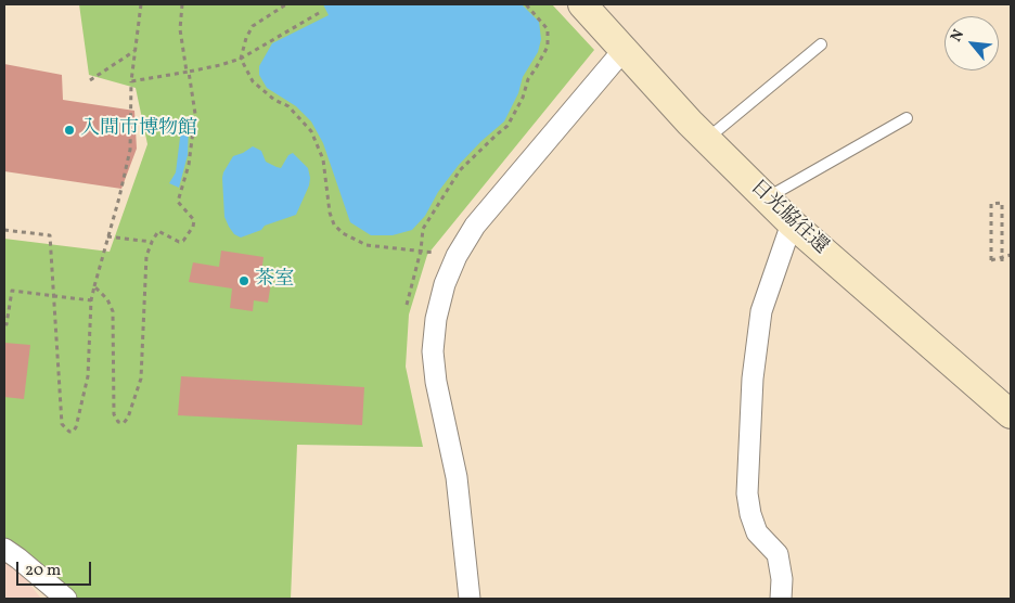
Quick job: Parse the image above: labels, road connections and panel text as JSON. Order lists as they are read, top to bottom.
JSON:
{
  "streets": {
    "street": ["日光脇往還"]
  },
  "places": ["入間市博物館", "茶室"],
  "scale_bar": "20 m",
  "north": "top left"
}
